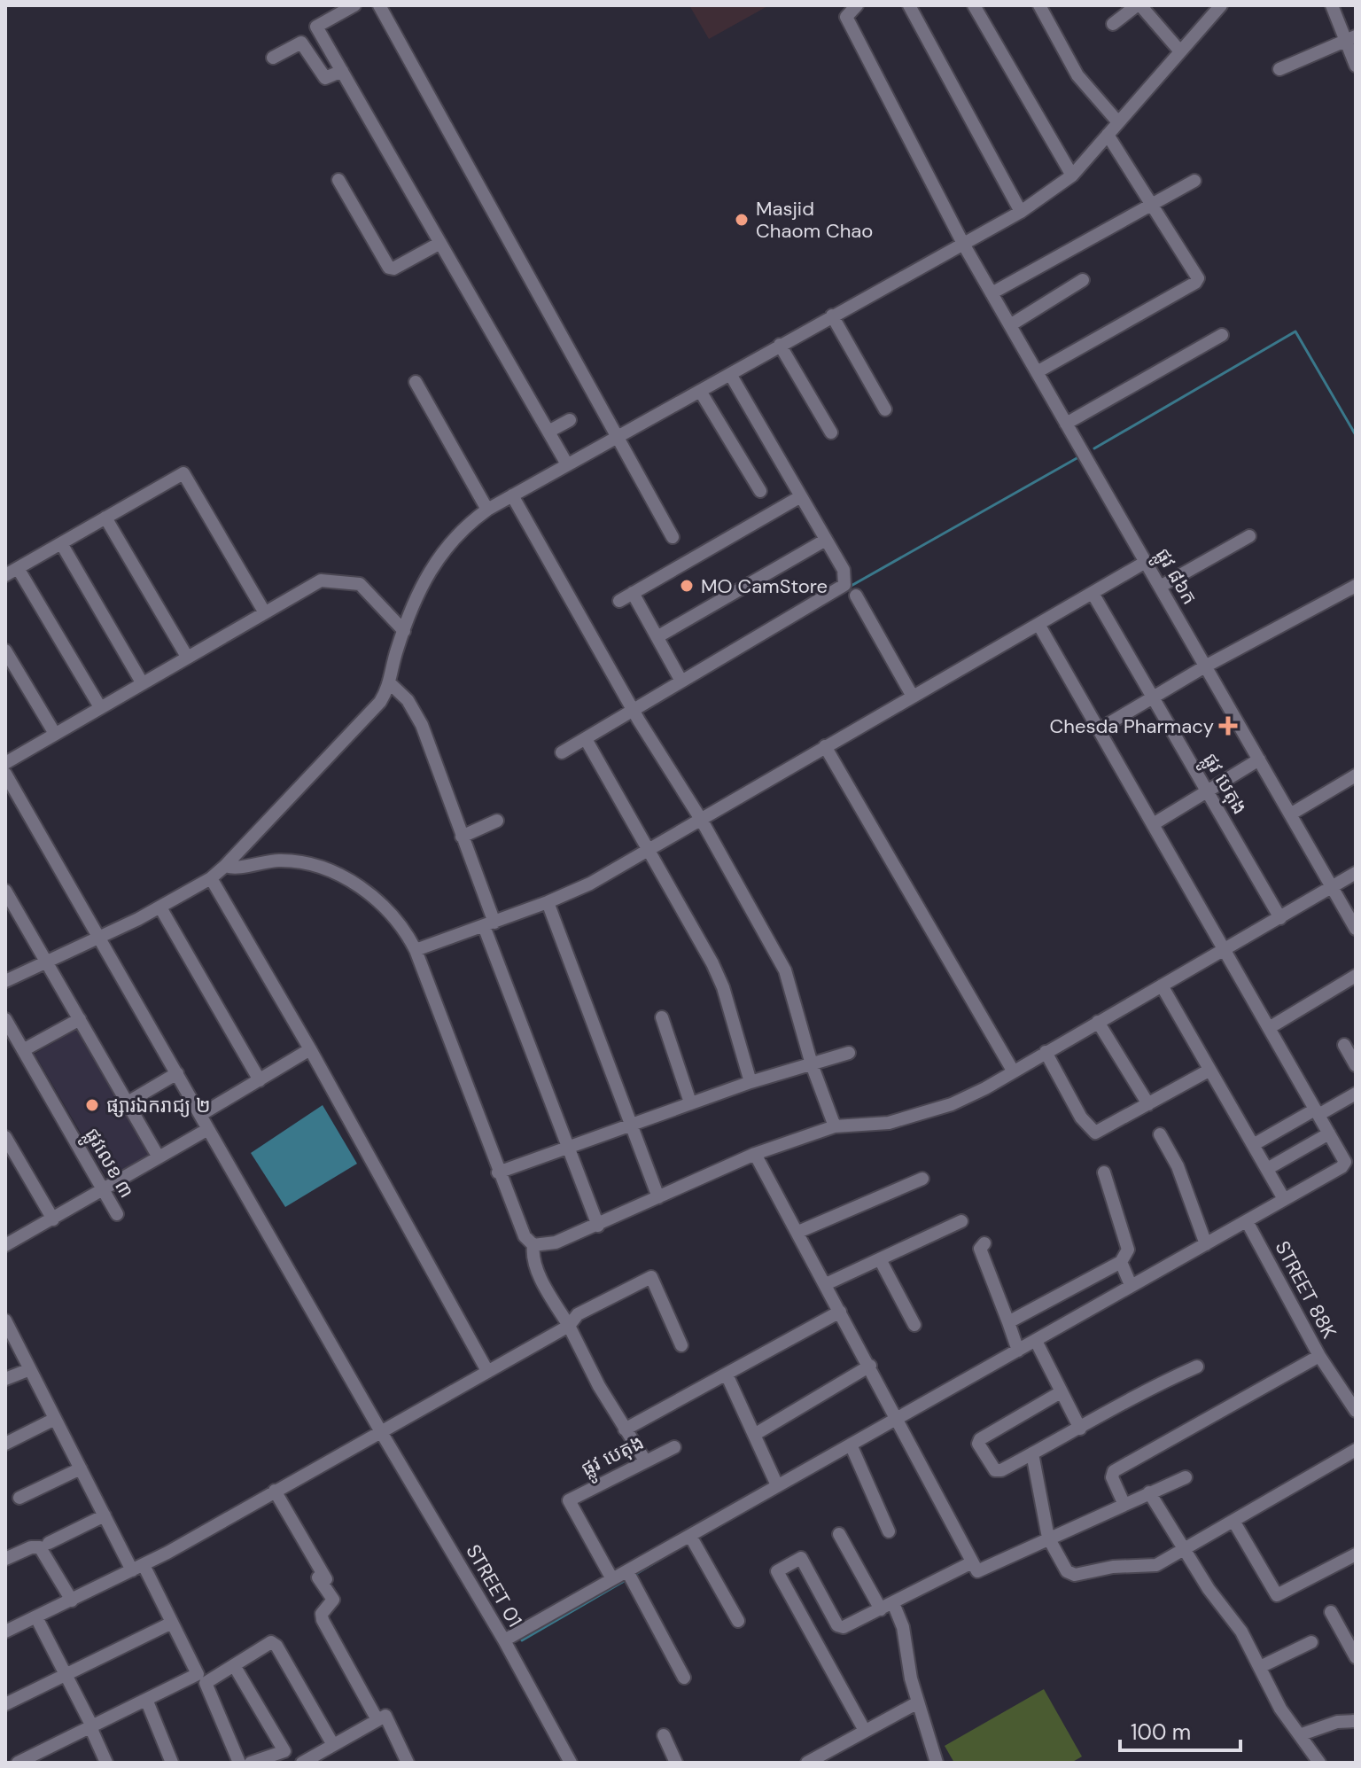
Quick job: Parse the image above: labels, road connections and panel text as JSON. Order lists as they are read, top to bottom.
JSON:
{
  "streets": {
    "street": [
      "ផ្លូវ ៨៦ក",
      "ផ្លូវ បេតុង",
      "ផ្លូវលេខ ៣",
      "STREET 88K",
      "STREET 01"
    ]
  },
  "places": {
    "other": ["Masjid Chaom Chao", "MO CamStore", "ផ្សារឯករាជ្យ ២"],
    "health": ["Chesda Pharmacy"]
  },
  "scale_bar": "100 m"
}
